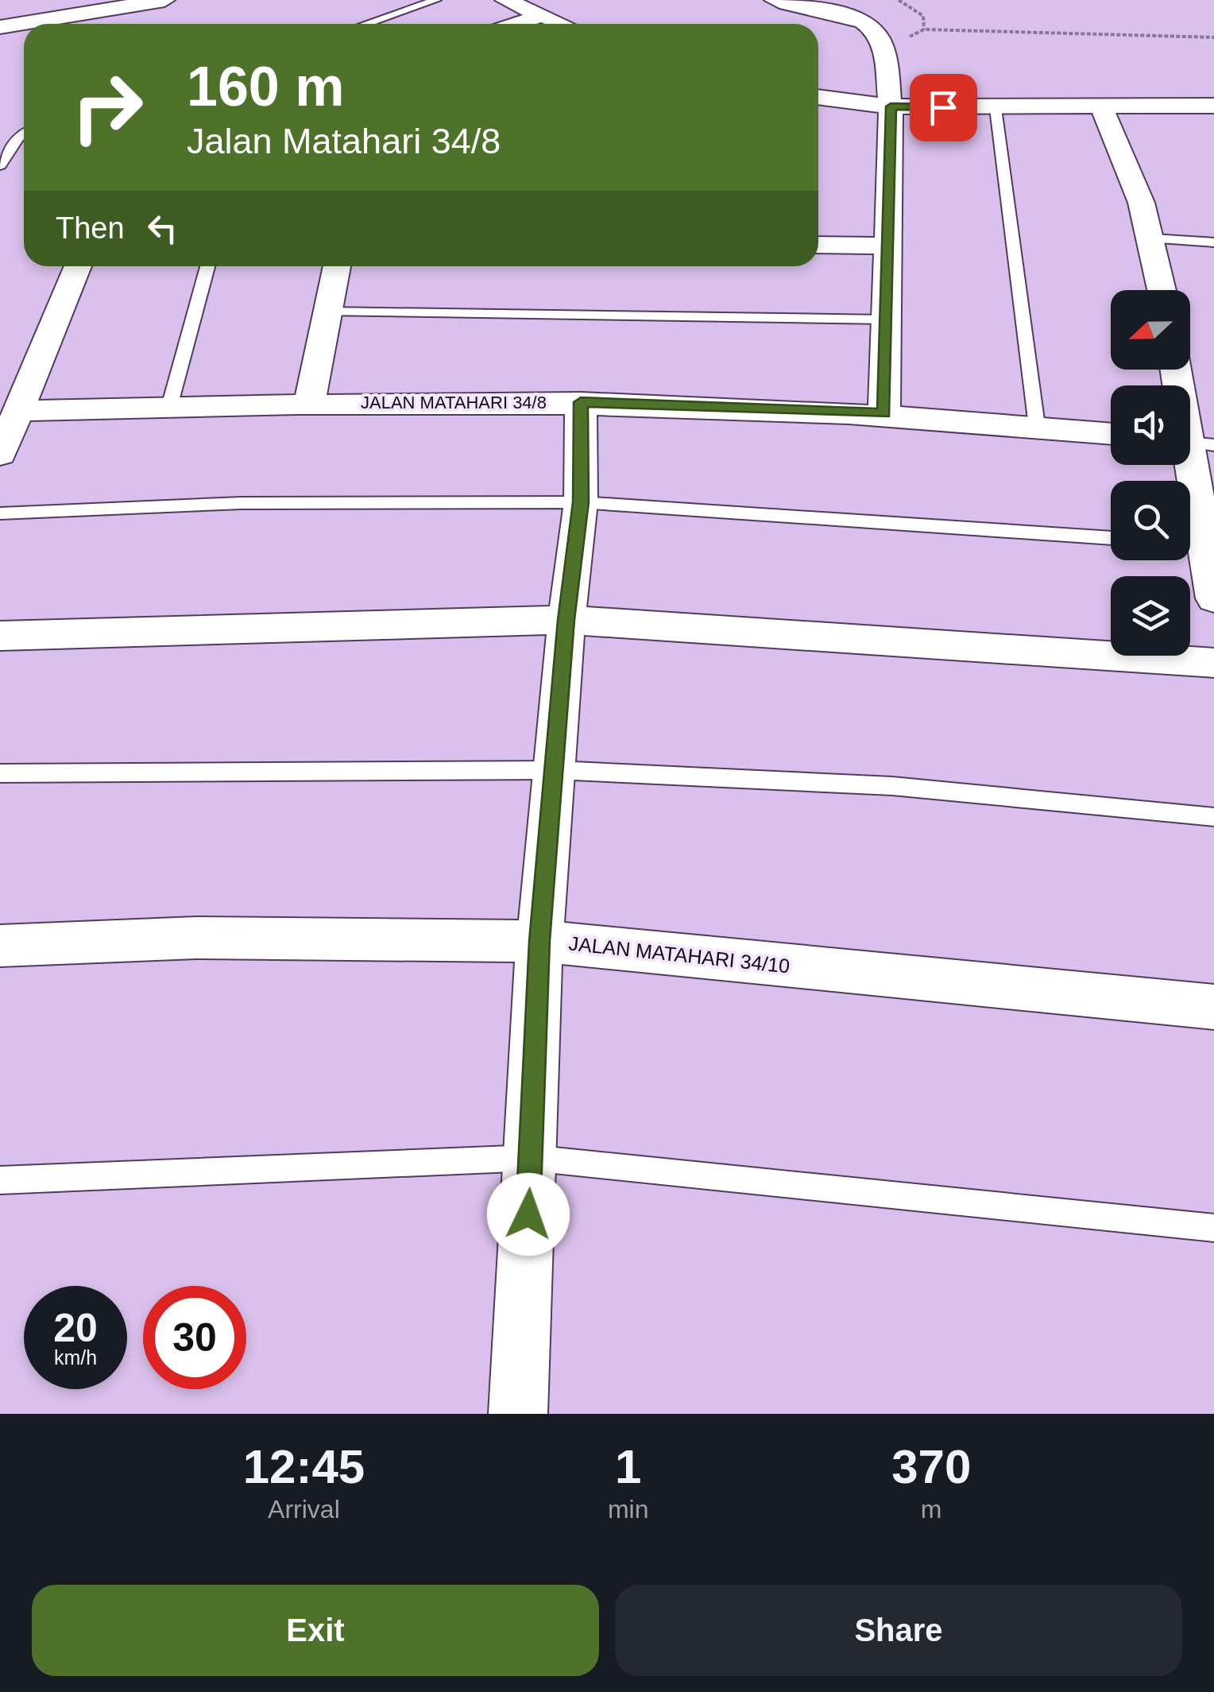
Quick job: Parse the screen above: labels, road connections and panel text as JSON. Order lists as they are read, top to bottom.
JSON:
{
  "streets": {
    "street": ["JALAN MATAHARI 34/8", "JALAN MATAHARI 34/10"]
  },
  "north": "left",
  "page": {
    "turn": ["160 m", "Jalan Matahari 34/8"],
    "then": "Then",
    "speed": "20 km/h",
    "limit": "30",
    "eta": [
      "12:45",
      "Arrival",
      "1",
      "min",
      "370",
      "m"
    ],
    "buttons": ["Exit", "Share"]
  }
}
